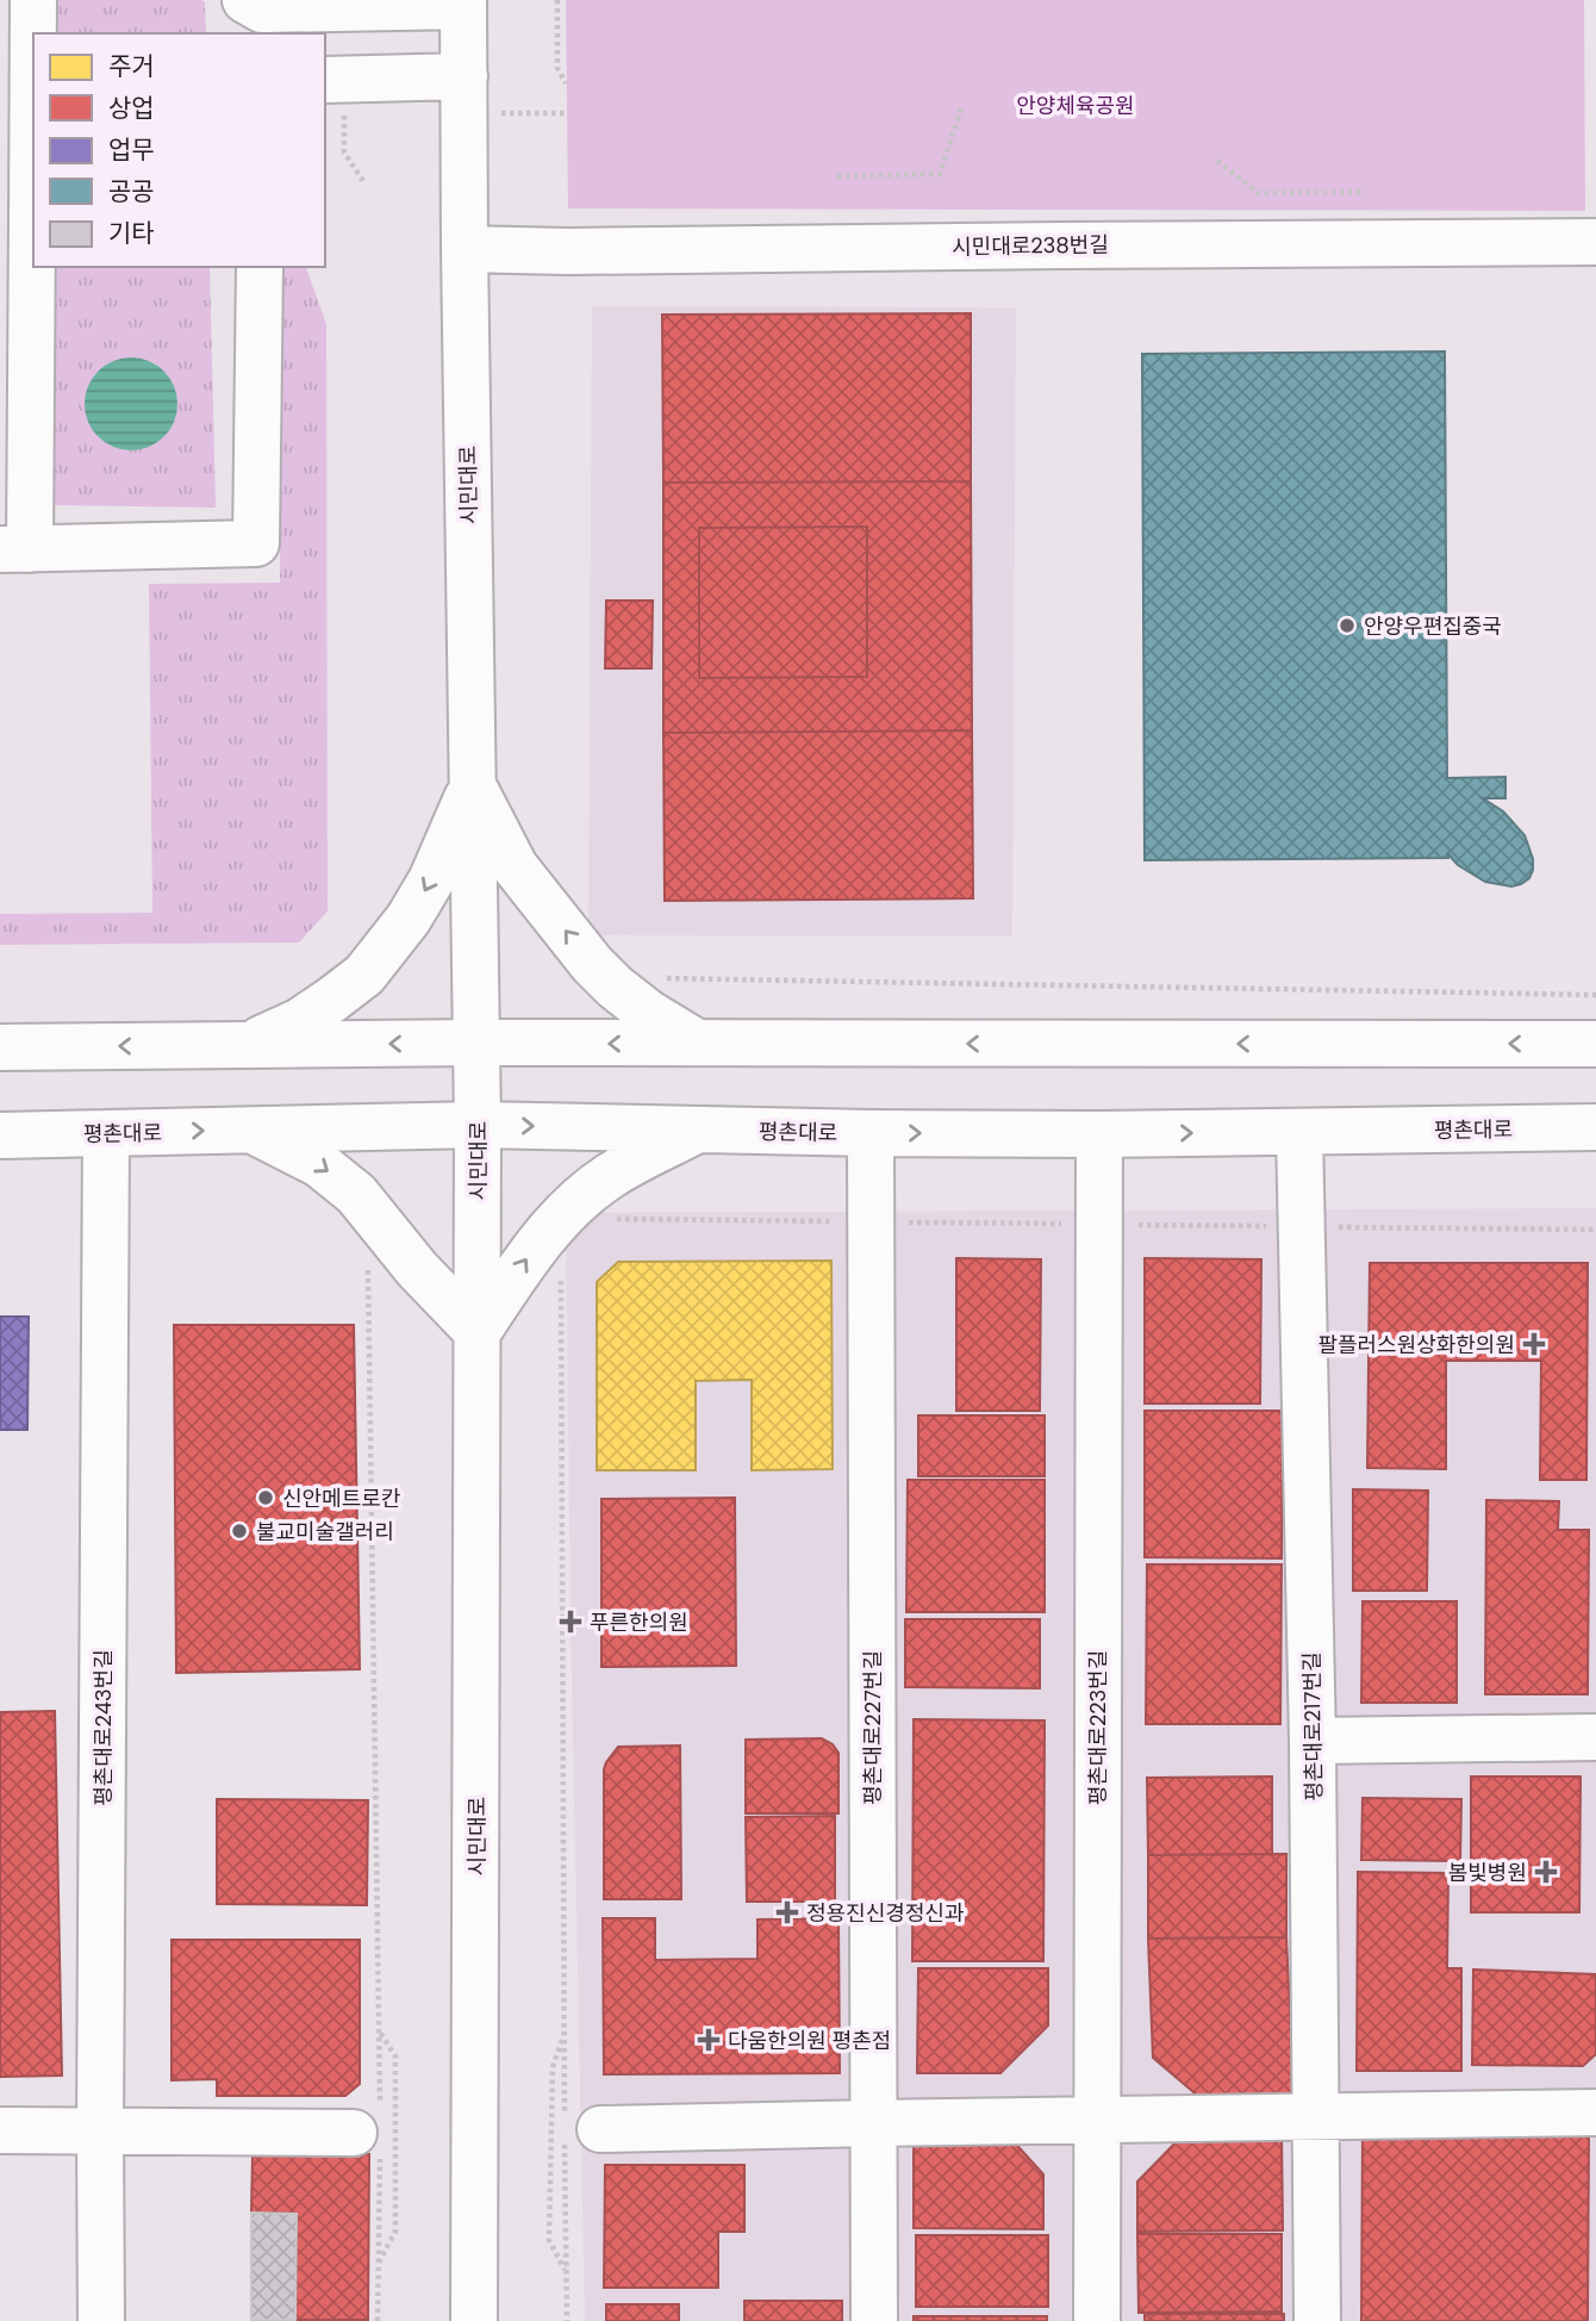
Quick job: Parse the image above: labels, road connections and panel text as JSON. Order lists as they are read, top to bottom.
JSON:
{
  "streets": {
    "street": [
      "시민대로238번길",
      "시민대로",
      "평촌대로",
      "평촌대로217번길",
      "평촌대로243번길",
      "평촌대로227번길",
      "평촌대로223번길"
    ]
  },
  "crossings": [
    ["시민대로238번길", "시민대로"],
    ["시민대로", "평촌대로"],
    ["평촌대로", "평촌대로217번길"],
    ["평촌대로", "평촌대로243번길"],
    ["평촌대로", "평촌대로227번길"],
    ["평촌대로", "평촌대로223번길"]
  ],
  "parks": ["안양체육공원"],
  "places": {
    "other": ["안양우편집중국", "신안메트로칸", "불교미술갤러리"],
    "health": [
      "팔플러스원상화한의원",
      "푸른한의원",
      "봄빛병원",
      "정용진신경정신과",
      "다움한의원 평촌점"
    ]
  },
  "legend": [
    "주거",
    "상업",
    "업무",
    "공공",
    "기타"
  ]
}
